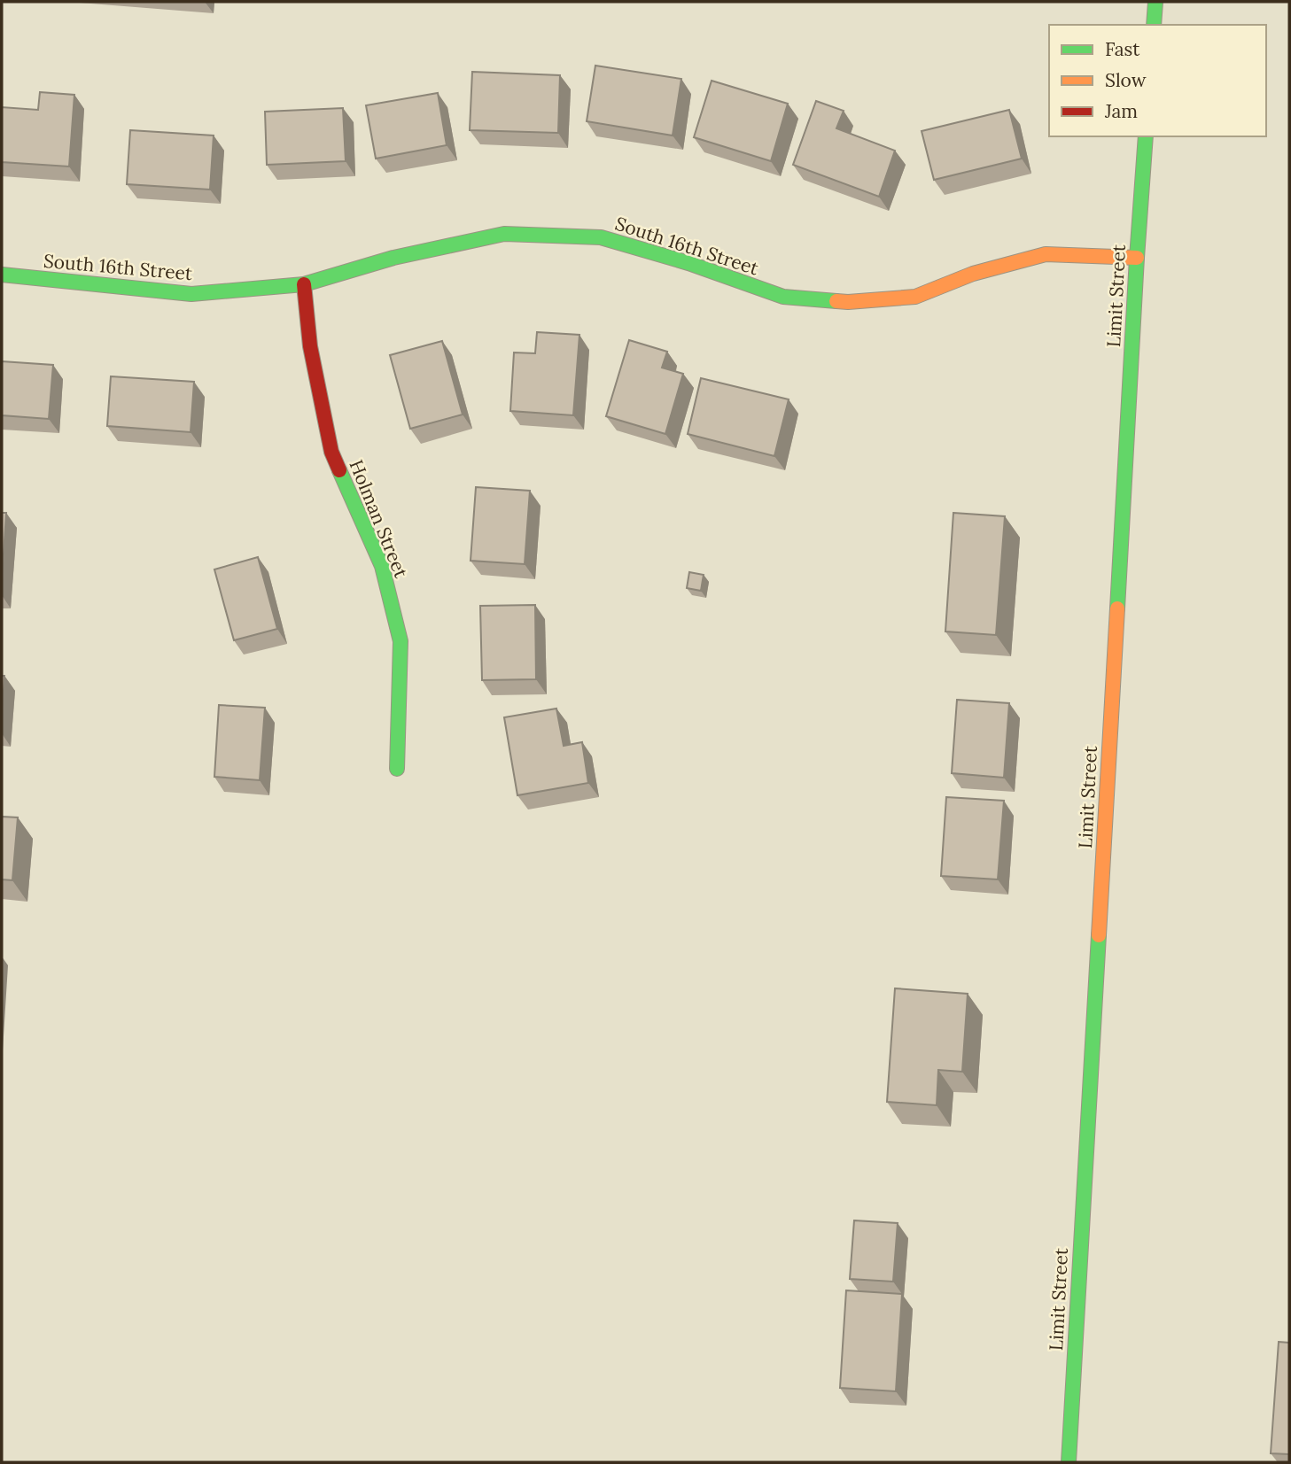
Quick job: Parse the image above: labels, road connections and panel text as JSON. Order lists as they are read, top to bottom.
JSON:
{
  "streets": {
    "street": ["South 16th Street", "Limit Street", "Holman Street"]
  },
  "crossings": [
    ["South 16th Street", "Limit Street"],
    ["South 16th Street", "Holman Street"]
  ],
  "legend": ["Fast", "Slow", "Jam"]
}
